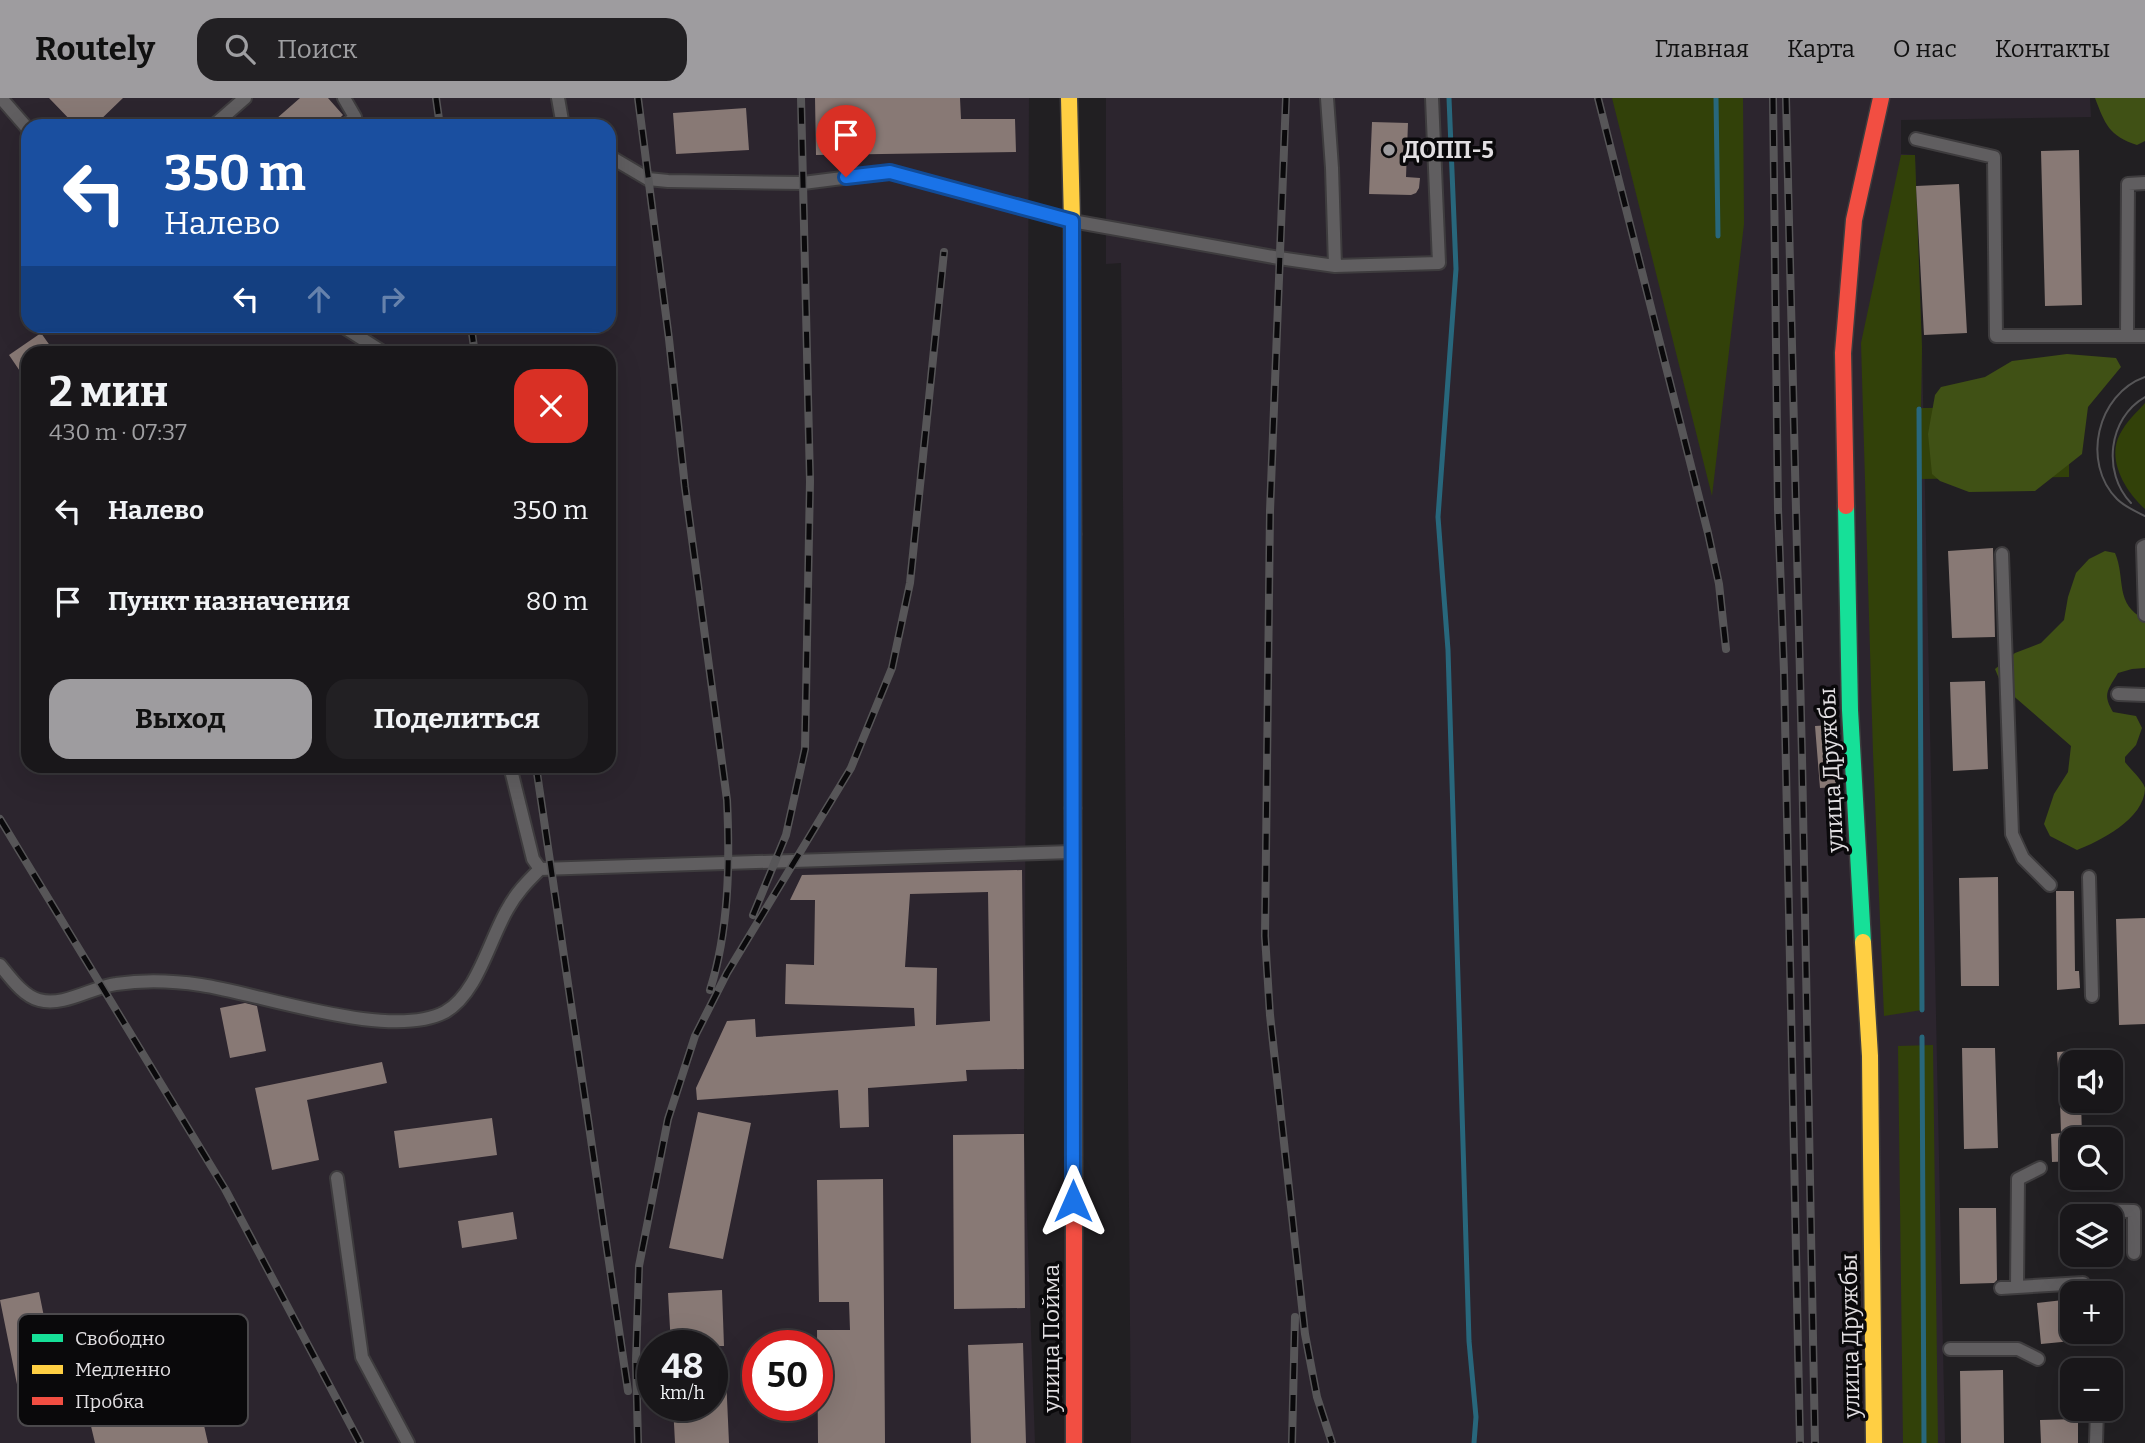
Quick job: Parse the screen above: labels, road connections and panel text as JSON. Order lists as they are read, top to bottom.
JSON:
{
  "streets": {
    "main road": ["улица Дружбы", "улица Пойма"]
  },
  "places": ["ДОПП-5"],
  "legend": ["Свободно", "Медленно", "Пробка"],
  "page": {
    "header": "Routely",
    "search": "Поиск",
    "nav": [
      "Главная",
      "Карта",
      "О нас",
      "Контакты"
    ],
    "turn": ["350 m", "Налево"],
    "heading": ["2 мин", "430 m · 07:37"],
    "list": [
      {
        "name": "Налево",
        "value": "350 m"
      },
      {
        "name": "Пункт назначения",
        "value": "80 m"
      }
    ],
    "buttons": ["Выход", "Поделиться"],
    "map_buttons": ["+", "−"],
    "speed": "48 km/h",
    "limit": "50"
  }
}
